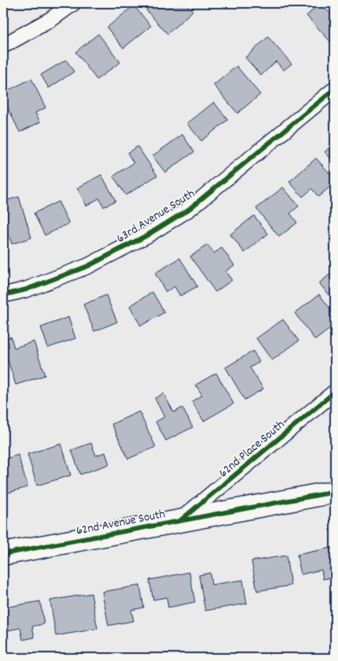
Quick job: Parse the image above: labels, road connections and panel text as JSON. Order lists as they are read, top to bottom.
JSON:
{
  "streets": {
    "street": ["63rd Avenue South", "62nd Place South", "62nd Avenue South"]
  },
  "crossings": [
    ["62nd Place South", "62nd Avenue South"]
  ]
}
